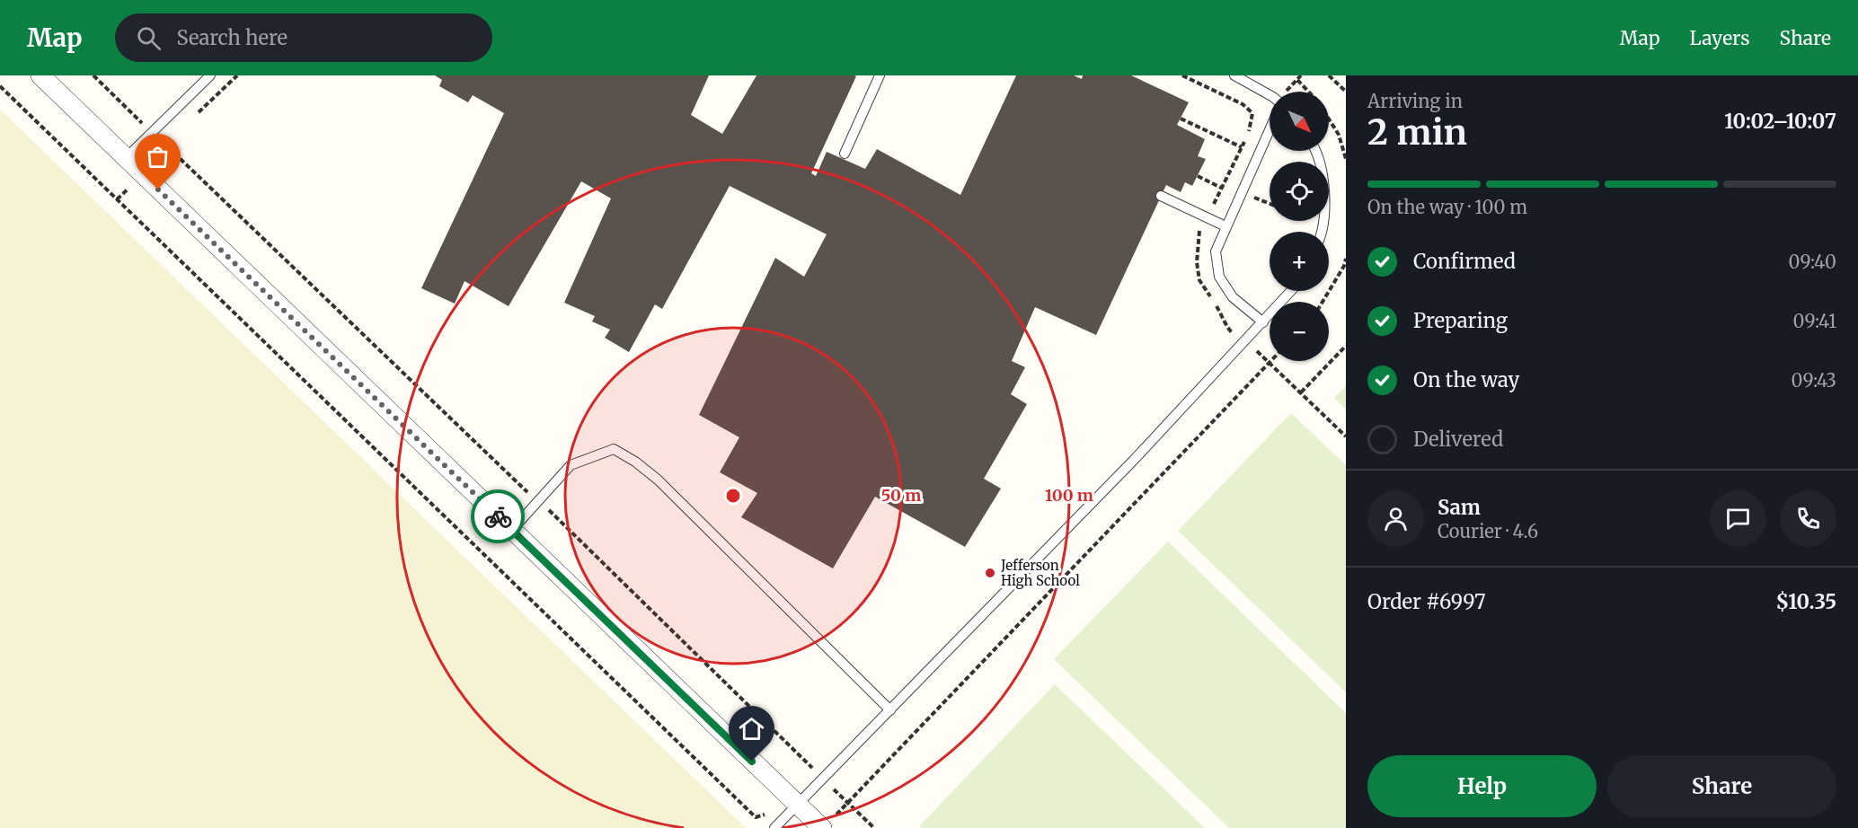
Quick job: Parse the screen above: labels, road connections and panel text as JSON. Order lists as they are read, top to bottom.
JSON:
{
  "places": ["Jefferson High School"],
  "north": "bottom right",
  "page": {
    "header": "Map",
    "search": "Search here",
    "nav": ["Map", "Layers", "Share"],
    "heading": ["2 min", "Arriving in", "10:02–10:07"],
    "panel": [
      "Sam",
      "Courier · 4.6",
      "Order #6997",
      "$10.35"
    ],
    "map_buttons": ["+", "−"],
    "bar": "On the way · 100 m",
    "list": [
      ["Confirmed", "09:40"],
      ["Preparing", "09:41"],
      ["On the way", "09:43"],
      "Delivered"
    ],
    "buttons": ["Help", "Share"]
  },
  "rings": ["50 m", "100 m"]
}
